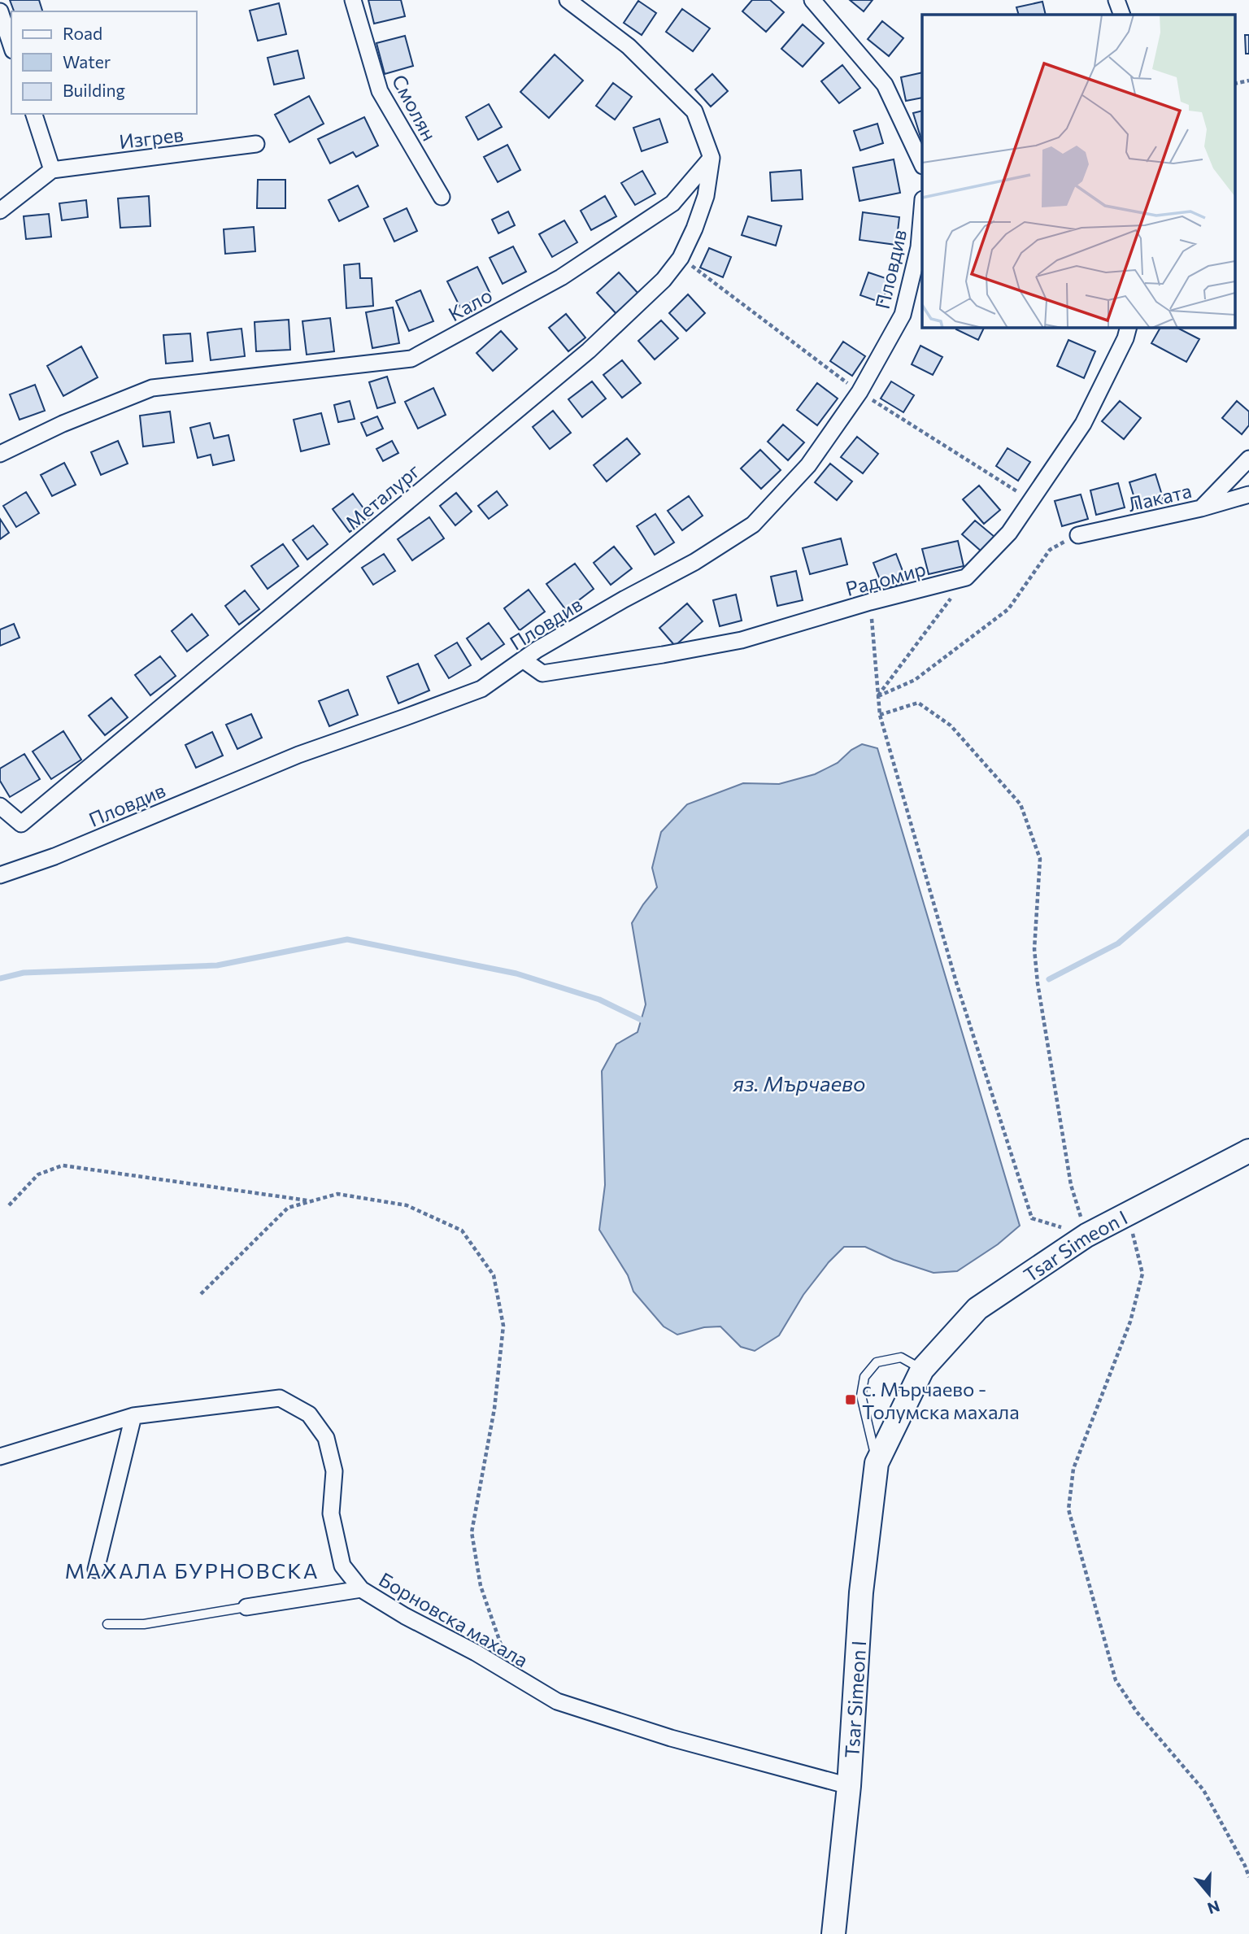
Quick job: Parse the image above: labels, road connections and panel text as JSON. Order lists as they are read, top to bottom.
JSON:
{
  "streets": {
    "street": [
      "Смолян",
      "Изгрев",
      "Пловдив",
      "Кало",
      "Металург",
      "Лаката",
      "Радомир",
      "Tsar Simeon I",
      "Борновска махала"
    ]
  },
  "crossings": [
    ["Пловдив", "Радомир"],
    ["Кало", "Металург"],
    ["Tsar Simeon I", "Борновска махала"]
  ],
  "districts": ["МАХАЛА БУРНОВСКА"],
  "water": ["яз. Мърчаево"],
  "places": {
    "transit": ["с. Мърчаево - Толумска махала"]
  },
  "legend": ["Road", "Water", "Building"],
  "north": "bottom"
}
